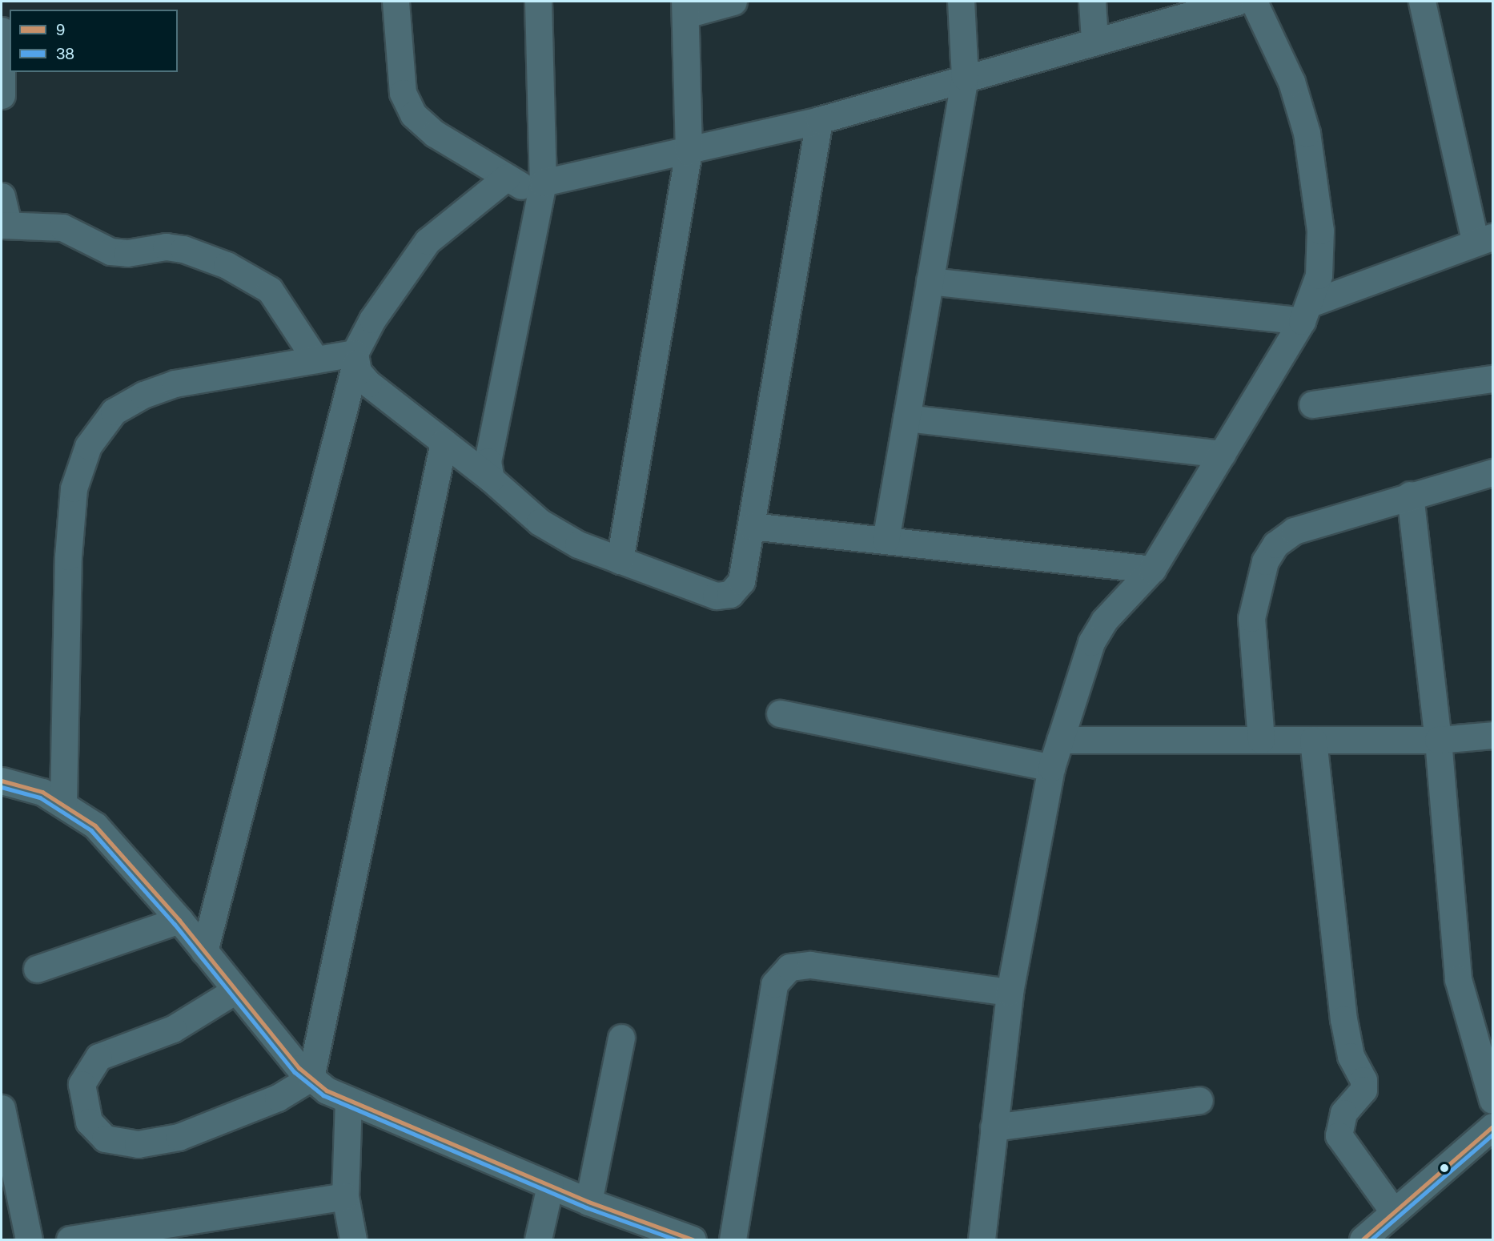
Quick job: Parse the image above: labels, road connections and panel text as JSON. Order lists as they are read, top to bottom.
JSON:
{
  "lines": ["transit line 9", "transit line 38"],
  "legend": ["9", "38"]
}
